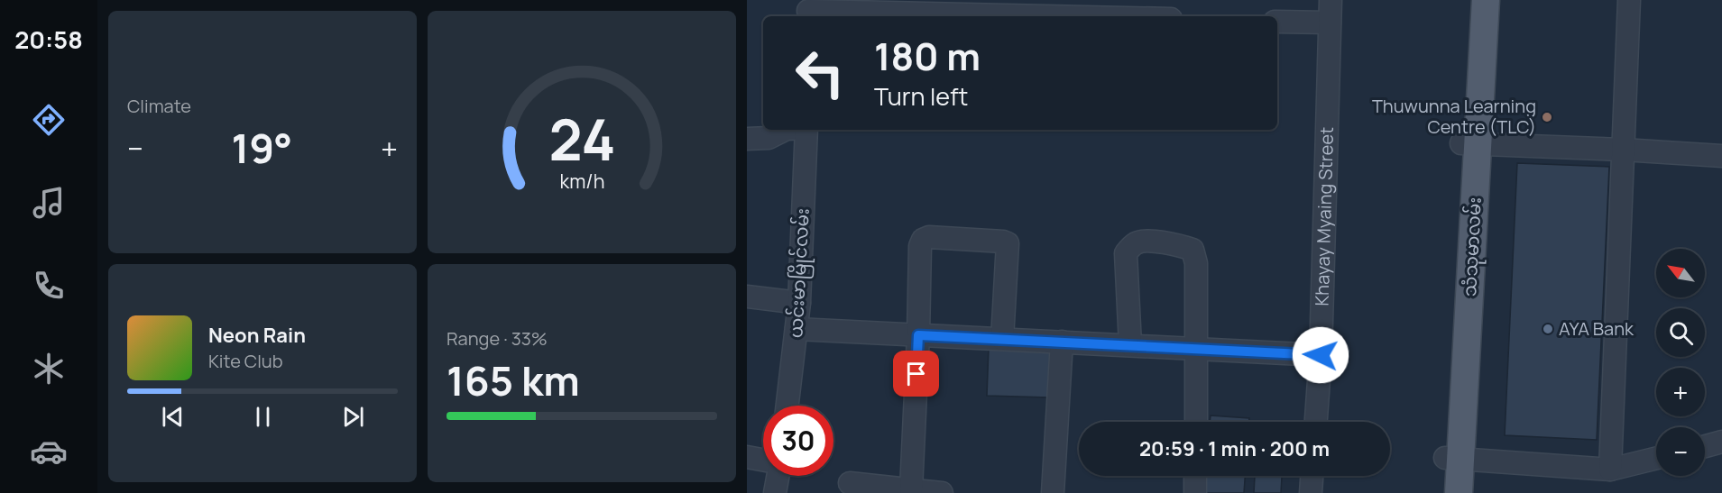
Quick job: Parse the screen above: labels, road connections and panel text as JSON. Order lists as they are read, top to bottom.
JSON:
{
  "streets": {
    "main road": ["သံသုမာလမ်း"],
    "street": ["Khayay Myaing Street", "ယင်းမာမြိုင်လမ်း"]
  },
  "places": ["Thuwunna Learning Centre (TLC)", "AYA Bank"],
  "north": "top left",
  "page": {
    "tabs": "20:58",
    "tile": [
      "Climate",
      ["Range · 33%", "165 km"]
    ],
    "turn": ["180 m", "Turn left"],
    "heat": ["−", "19°", "+"],
    "map_buttons": ["+", "−"],
    "song": ["Neon Rain", "Kite Club"],
    "limit": "30",
    "trip": "20:59 · 1 min · 200 m",
    "gauge": ["24", "km/h"]
  }
}
